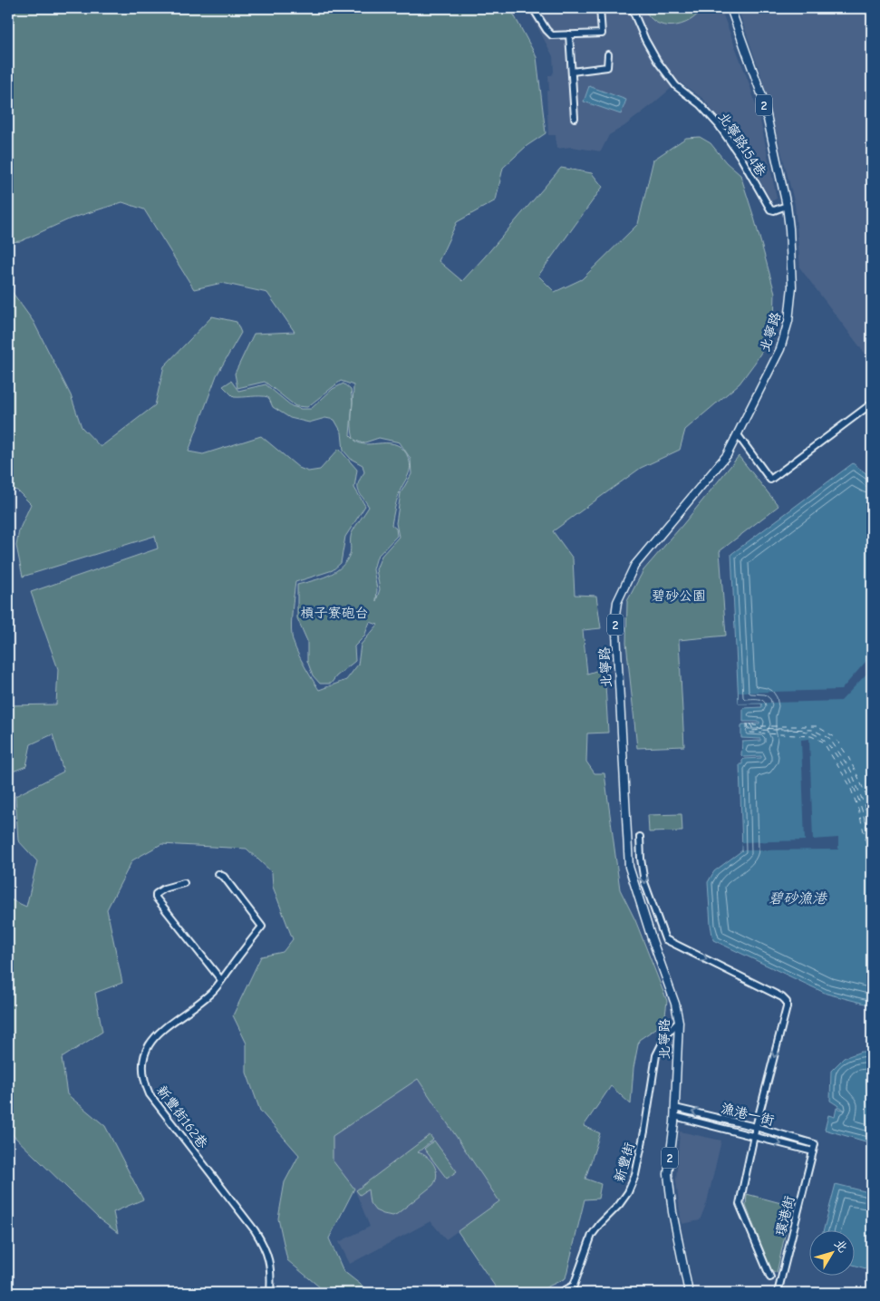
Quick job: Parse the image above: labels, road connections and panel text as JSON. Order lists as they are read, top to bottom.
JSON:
{
  "streets": {
    "main road": ["2", "北寧路"],
    "street": [
      "北寧路154巷",
      "漁港一街",
      "新豐街162巷",
      "新豐街",
      "環港街"
    ]
  },
  "crossings": [
    ["北寧路154巷", "北寧路"],
    ["北寧路", "漁港一街"],
    ["北寧路", "新豐街"],
    ["漁港一街", "環港街"]
  ],
  "water": ["碧砂漁港"],
  "parks": ["碧砂公園", "槓子寮砲台"],
  "north": "top right"
}
